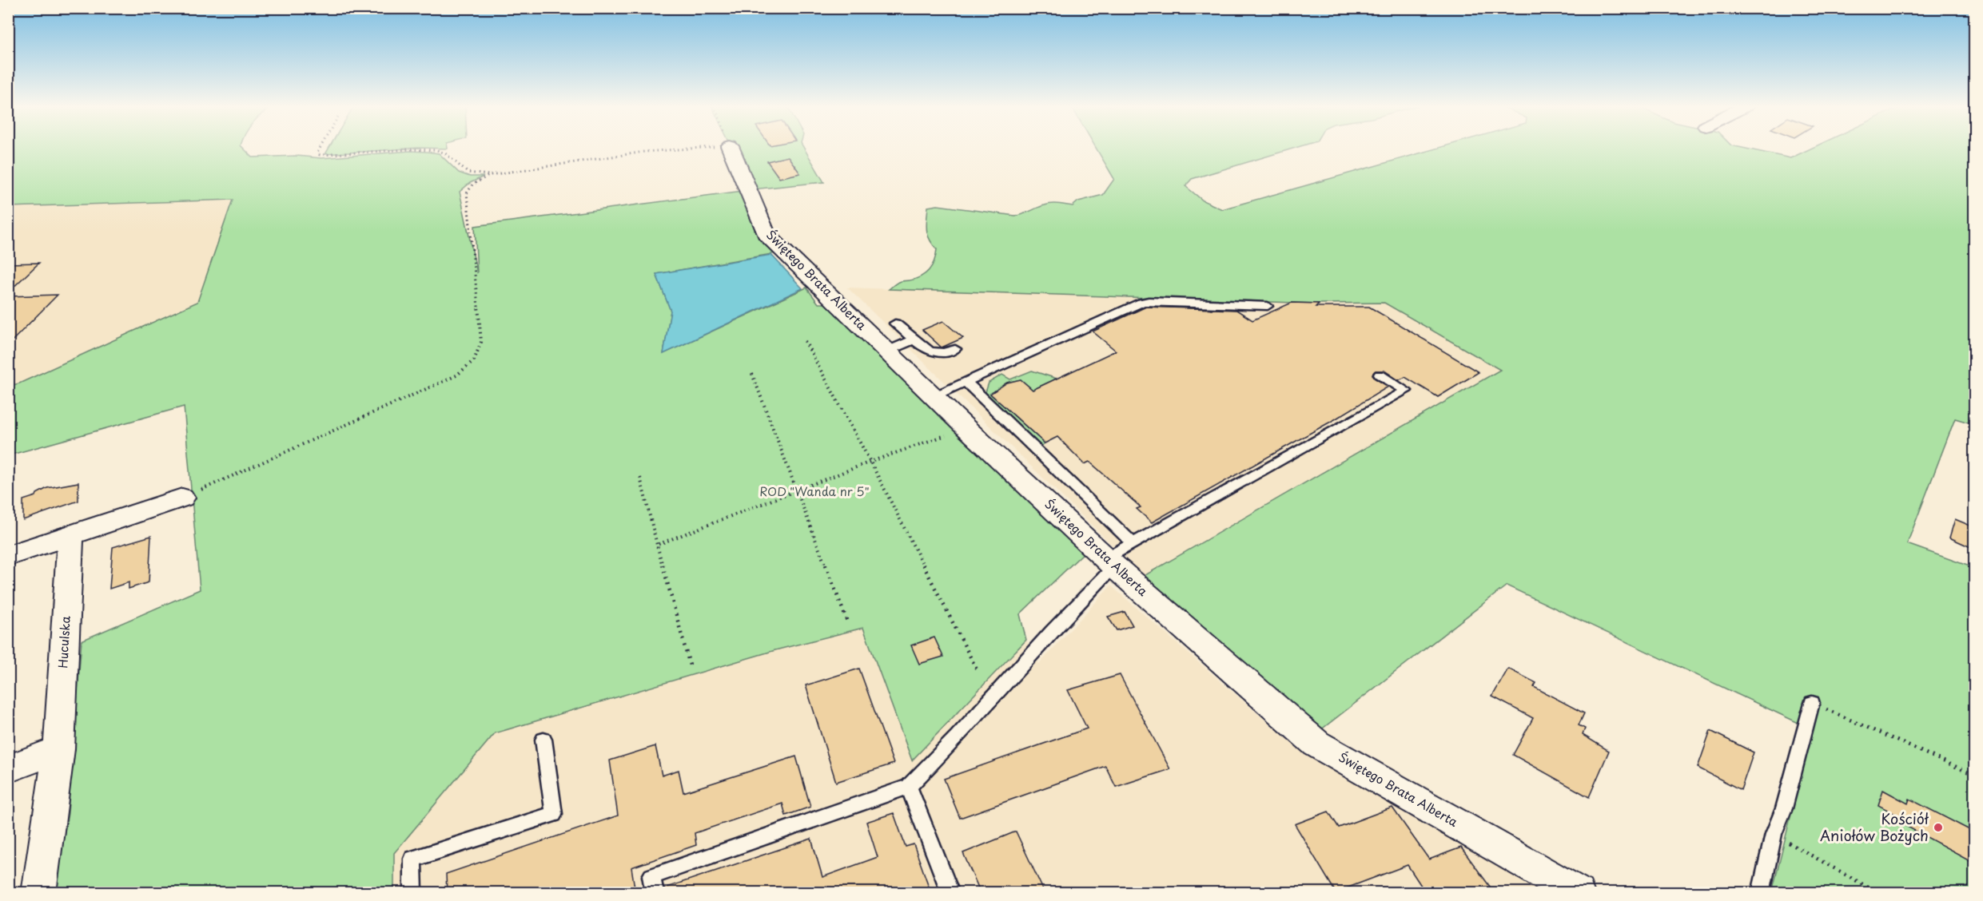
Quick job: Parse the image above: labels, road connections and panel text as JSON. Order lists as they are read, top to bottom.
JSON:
{
  "streets": {
    "street": ["Świętego Brata Alberta", "Huculska"]
  },
  "parks": ["ROD \"Wanda nr 5\""],
  "places": ["Kościół Aniołów Bożych"]
}
